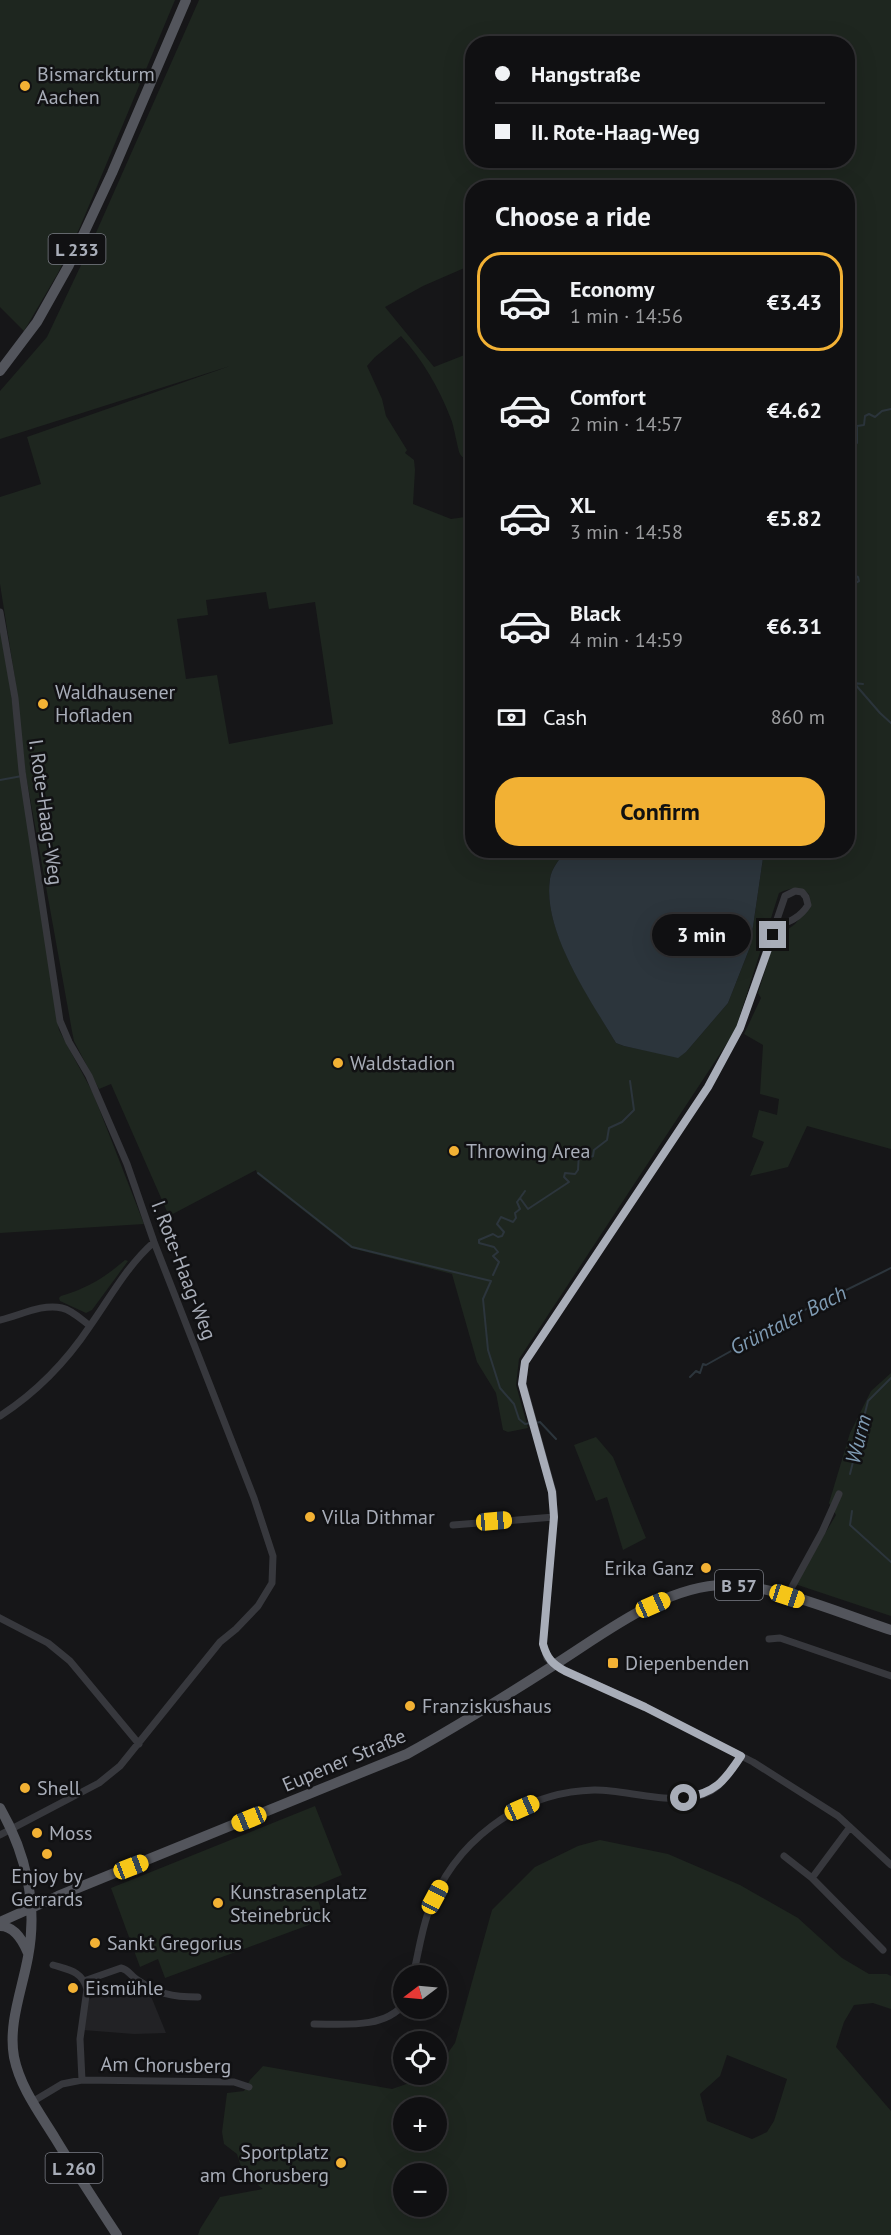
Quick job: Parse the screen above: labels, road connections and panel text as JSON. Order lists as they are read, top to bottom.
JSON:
{
  "streets": {
    "main road": [
      "L 233",
      "B 57",
      "Eupener Straße",
      "L 260"
    ],
    "street": ["I. Rote-Haag-Weg", "Am Chorusberg"]
  },
  "crossings": [
    ["I. Rote-Haag-Weg", "L 260"],
    ["B 57", "Eupener Straße"],
    ["B 57", "L 260"],
    ["Eupener Straße", "L 260"],
    ["Am Chorusberg", "L 260"]
  ],
  "water": ["Grüntaler Bach", "Wurm"],
  "places": {
    "other": [
      "Bismarckturm Aachen",
      "Waldhausener Hofladen",
      "Waldstadion",
      "Throwing Area",
      "Villa Dithmar",
      "Erika Ganz",
      "Franziskushaus",
      "Shell",
      "Moss",
      "Enjoy by Gerrards",
      "Kunstrasenplatz Steinebrück",
      "Sankt Gregorius",
      "Eismühle",
      "Sportplatz am Chorusberg"
    ],
    "transit": ["Diepenbenden"]
  },
  "north": "left",
  "page": {
    "banner": ["Hangstraße", "II. Rote-Haag-Weg"],
    "heading": "Choose a ride",
    "list": [
      {
        "name": "Economy",
        "note": "1 min · 14:56",
        "value": "€3.43"
      },
      {
        "name": "Comfort",
        "note": "2 min · 14:57",
        "value": "€4.62"
      },
      {
        "name": "XL",
        "note": "3 min · 14:58",
        "value": "€5.82"
      },
      {
        "name": "Black",
        "note": "4 min · 14:59",
        "value": "€6.31"
      }
    ],
    "pay": ["Cash", "860 m"],
    "buttons": "Confirm",
    "bubble": "3 min",
    "map_buttons": ["+", "−"]
  }
}
